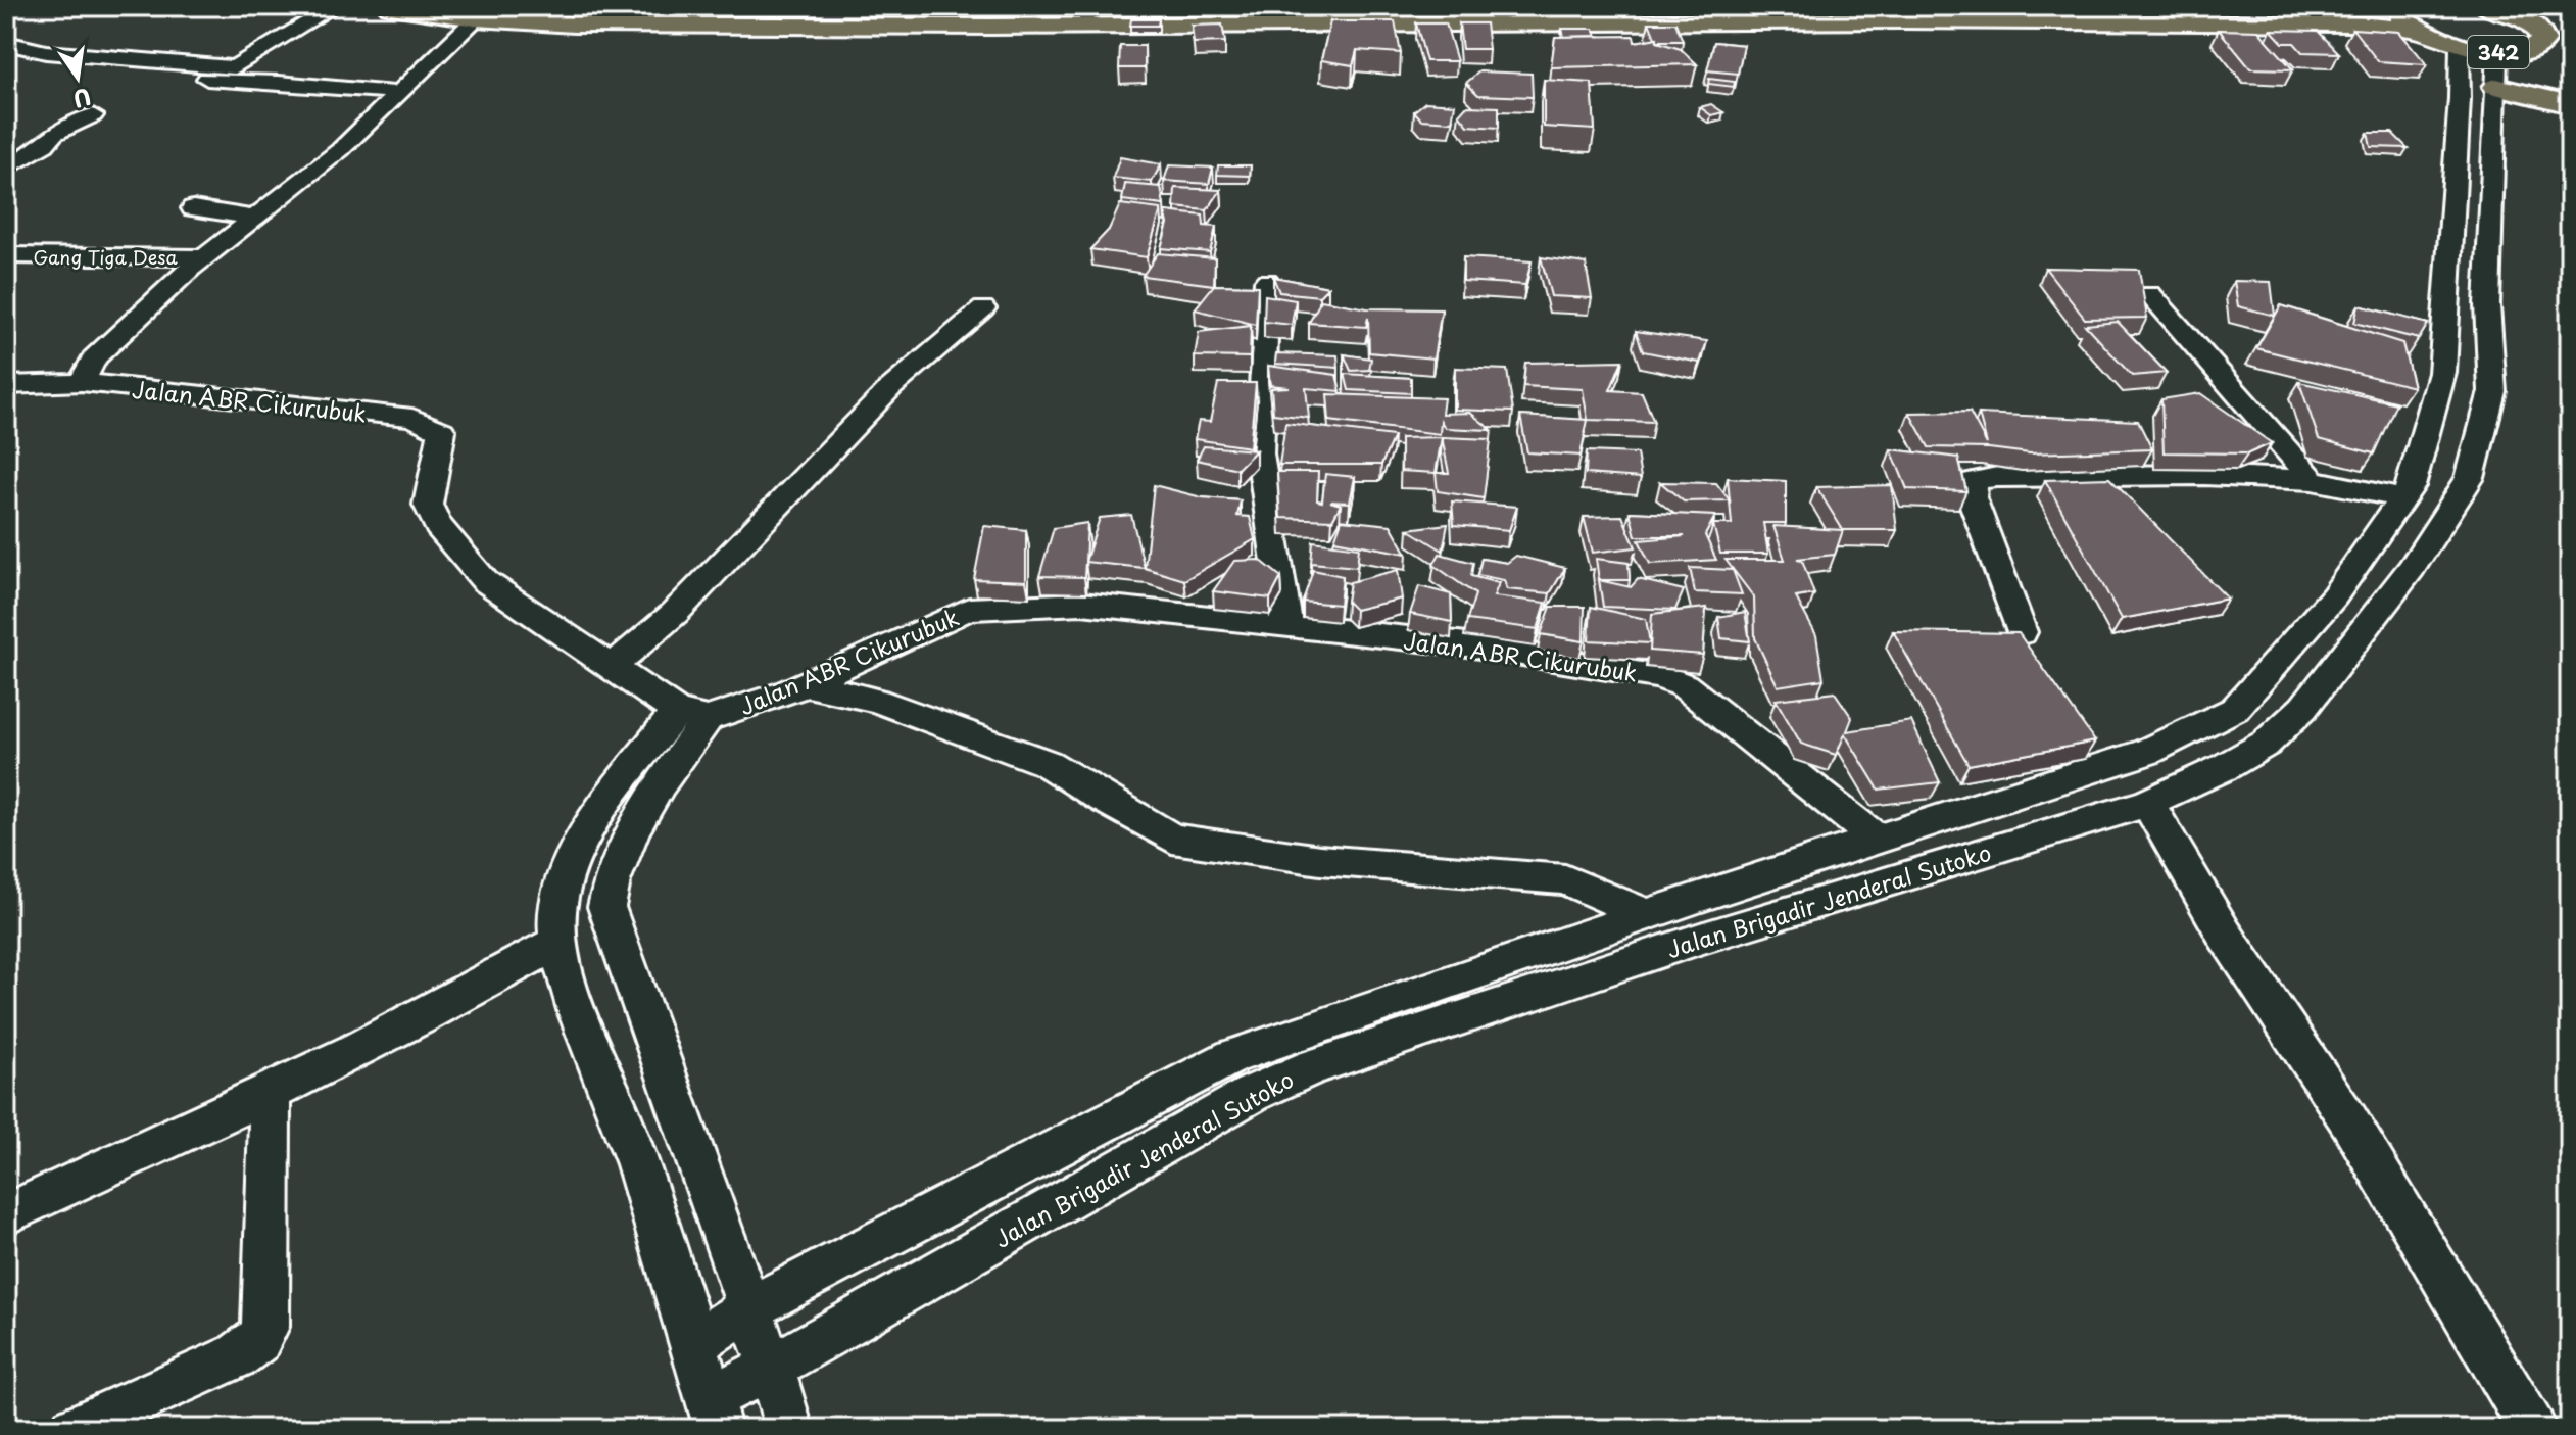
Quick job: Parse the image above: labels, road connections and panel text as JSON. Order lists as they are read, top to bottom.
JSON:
{
  "streets": {
    "main road": ["342"],
    "street": ["Gang Tiga Desa", "Jalan ABR Cikurubuk", "Jalan Brigadir Jenderal Sutoko"]
  },
  "crossings": [
    ["342", "Jalan Brigadir Jenderal Sutoko"]
  ],
  "north": "bottom"
}
